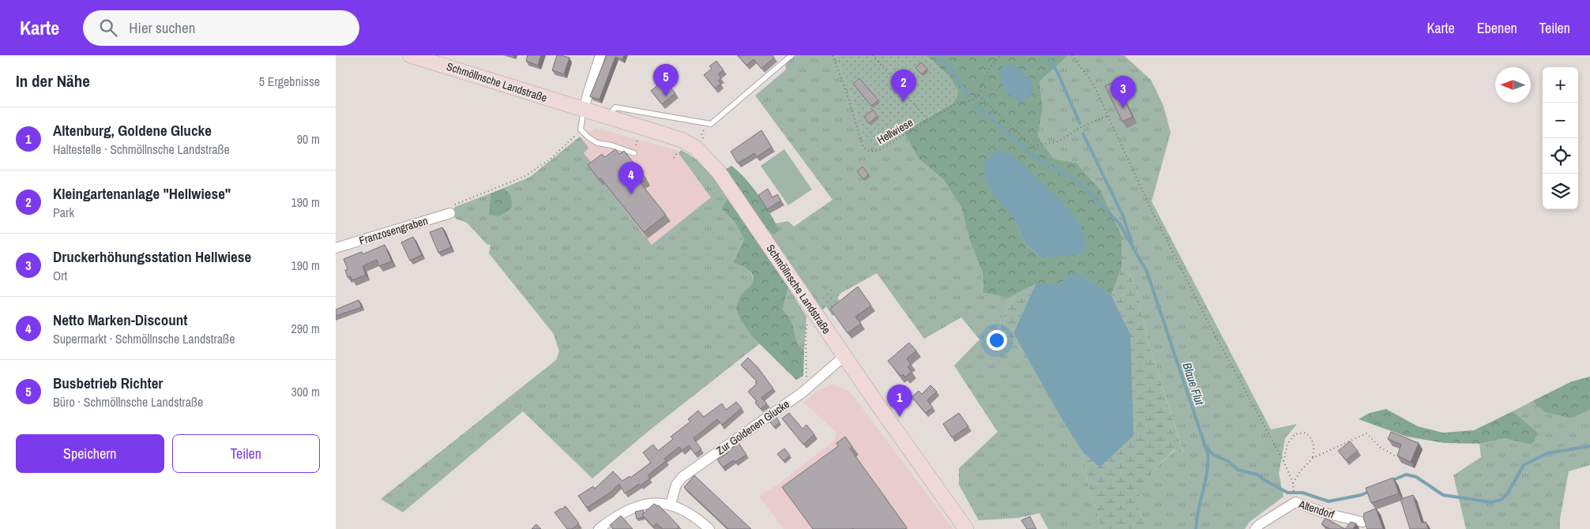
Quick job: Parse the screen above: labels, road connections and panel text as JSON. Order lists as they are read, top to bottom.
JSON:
{
  "streets": {
    "main road": ["Schmöllnsche Landstraße"],
    "street": ["Franzosengraben", "Zur Goldenen Glucke", "Altendorf"],
    "path": ["Hellwiese"]
  },
  "crossings": [
    ["Schmöllnsche Landstraße", "Zur Goldenen Glucke"]
  ],
  "water": ["Blaue Flut"],
  "north": "left",
  "page": {
    "header": "Karte",
    "search": "Hier suchen",
    "nav": ["Karte", "Ebenen", "Teilen"],
    "heading": ["In der Nähe", "5 Ergebnisse"],
    "pins": [
      "5",
      "2",
      "3",
      "4",
      "1"
    ],
    "map_buttons": ["+", "−"],
    "list": [
      {
        "mark": "1",
        "name": "Altenburg, Goldene Glucke",
        "note": "Haltestelle · Schmöllnsche Landstraße",
        "value": "90 m"
      },
      {
        "mark": "2",
        "name": "Kleingartenanlage \"Hellwiese\"",
        "note": "Park",
        "value": "190 m"
      },
      {
        "mark": "3",
        "name": "Druckerhöhungsstation Hellwiese",
        "note": "Ort",
        "value": "190 m"
      },
      {
        "mark": "4",
        "name": "Netto Marken-Discount",
        "note": "Supermarkt · Schmöllnsche Landstraße",
        "value": "290 m"
      },
      {
        "mark": "5",
        "name": "Busbetrieb Richter",
        "note": "Büro · Schmöllnsche Landstraße",
        "value": "300 m"
      }
    ],
    "buttons": ["Speichern", "Teilen"]
  }
}
